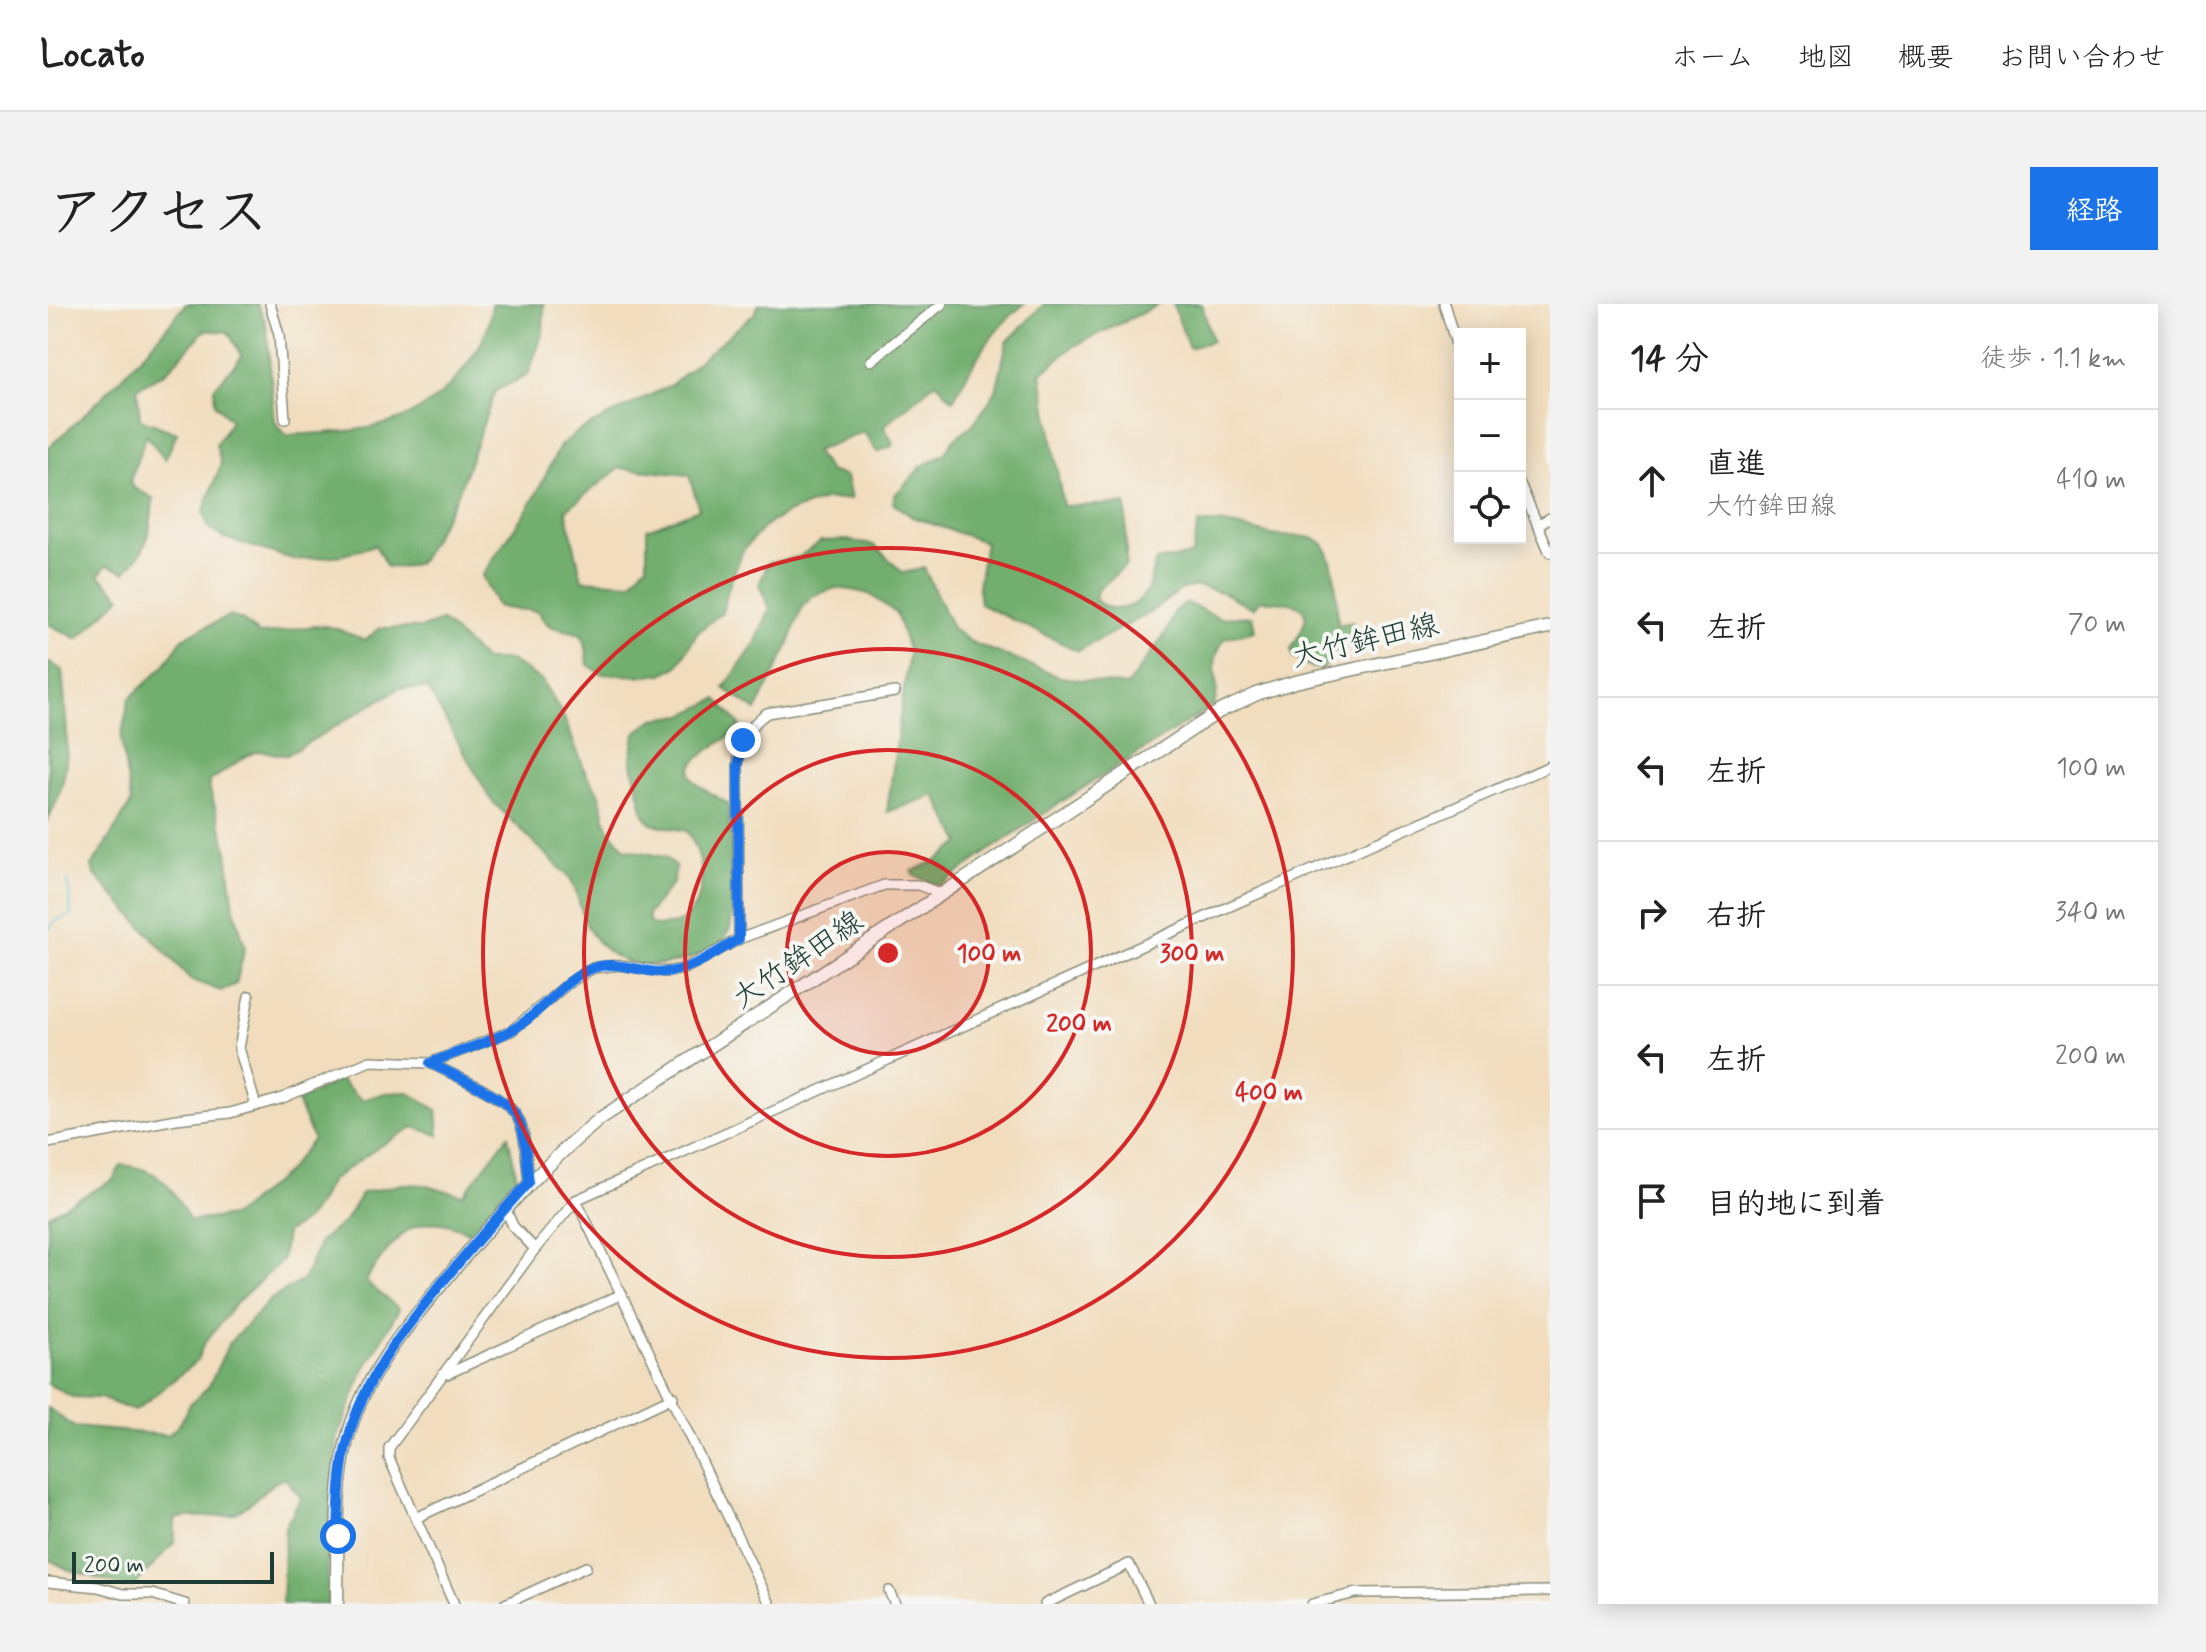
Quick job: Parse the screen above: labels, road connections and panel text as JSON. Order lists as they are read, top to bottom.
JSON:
{
  "streets": {
    "main road": ["大竹鉾田線"]
  },
  "scale_bar": "200 m",
  "page": {
    "header": "Locato",
    "nav": [
      "ホーム",
      "地図",
      "概要",
      "お問い合わせ"
    ],
    "title": "アクセス",
    "buttons": "経路",
    "heading": ["14 分", "徒歩 · 1.1 km"],
    "map_buttons": ["+", "−"],
    "list": [
      ["直進", "大竹鉾田線", "410 m"],
      ["左折", "70 m"],
      ["左折", "100 m"],
      ["右折", "340 m"],
      ["左折", "200 m"],
      "目的地に到着"
    ],
    "scale": "200 m"
  },
  "rings": [
    "100 m",
    "300 m",
    "200 m",
    "400 m"
  ]
}
